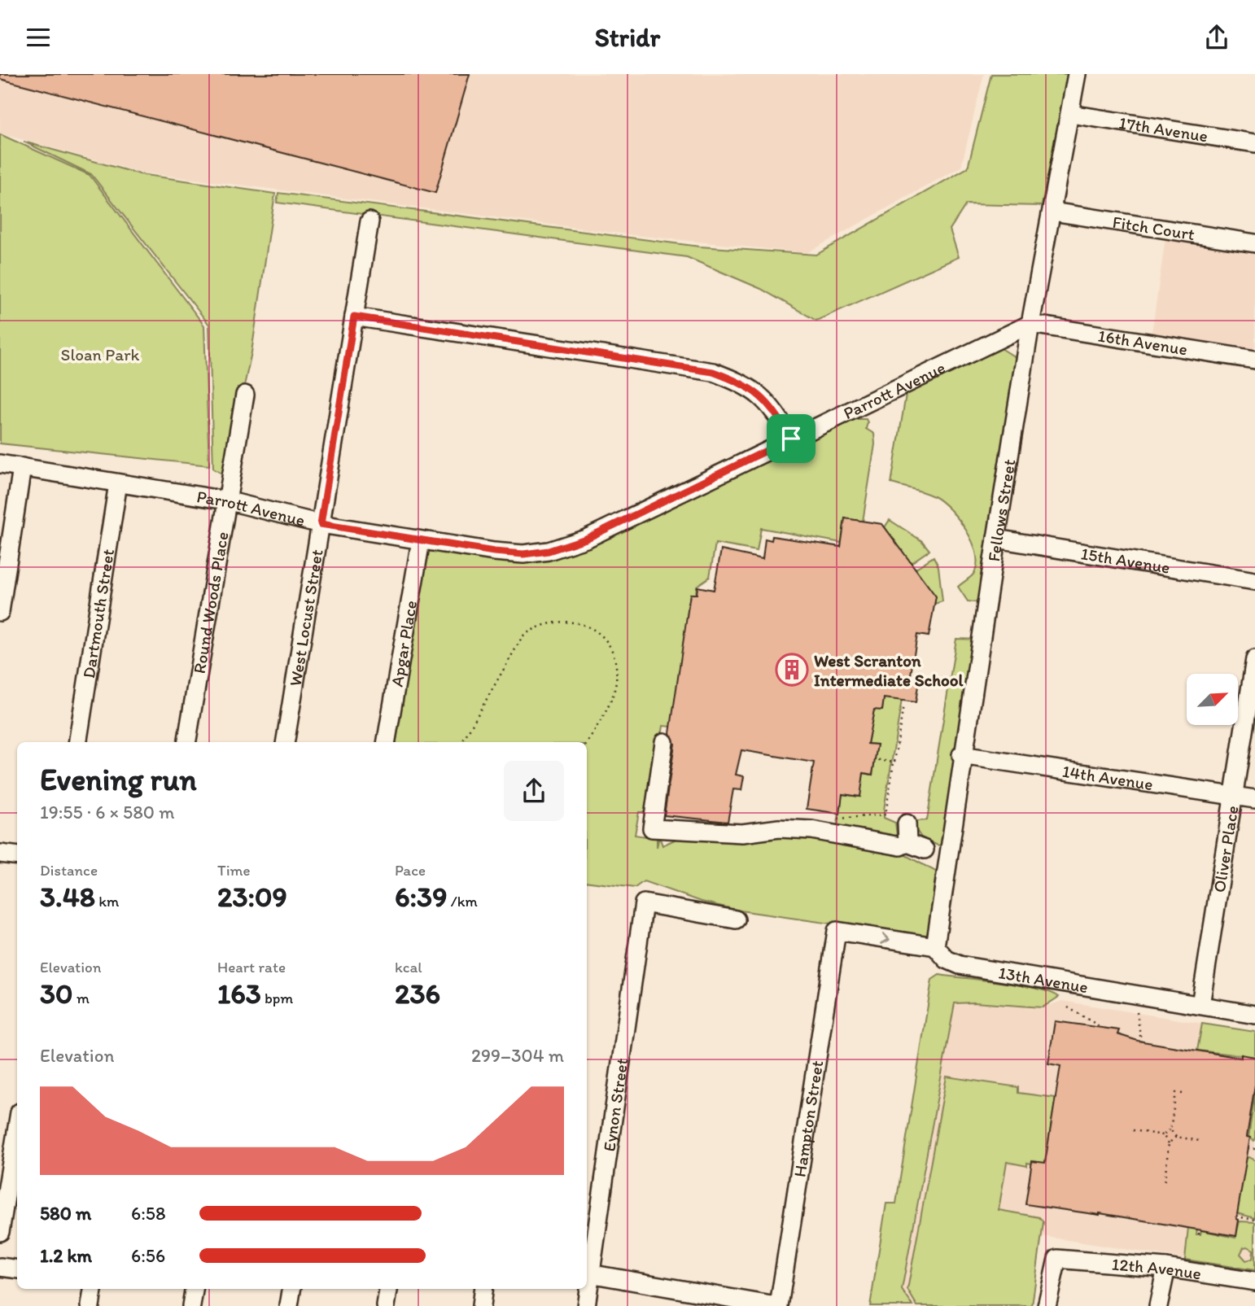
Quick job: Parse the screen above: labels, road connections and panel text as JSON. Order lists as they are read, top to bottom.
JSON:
{
  "streets": {
    "street": [
      "17th Avenue",
      "Fitch Court",
      "16th Avenue",
      "Parrott Avenue",
      "Fellows Street",
      "15th Avenue",
      "Round Woods Place",
      "Dartmouth Street",
      "West Locust Street",
      "Apgar Place",
      "14th Avenue",
      "Oliver Place",
      "13th Avenue",
      "Eynon Street",
      "Hampton Street",
      "12th Avenue"
    ]
  },
  "crossings": [
    ["17th Avenue", "Fellows Street"],
    ["Fitch Court", "Fellows Street"],
    ["16th Avenue", "Parrott Avenue"],
    ["16th Avenue", "Fellows Street"],
    ["Parrott Avenue", "Fellows Street"],
    ["Parrott Avenue", "Round Woods Place"],
    ["Parrott Avenue", "Dartmouth Street"],
    ["Parrott Avenue", "West Locust Street"],
    ["Parrott Avenue", "Apgar Place"],
    ["Fellows Street", "15th Avenue"],
    ["Fellows Street", "14th Avenue"],
    ["Fellows Street", "13th Avenue"],
    ["Fellows Street", "Hampton Street"],
    ["14th Avenue", "Oliver Place"],
    ["Oliver Place", "13th Avenue"],
    ["13th Avenue", "Hampton Street"]
  ],
  "one_way": ["Hampton Street"],
  "parks": ["Sloan Park"],
  "places": {
    "building": ["West Scranton Intermediate School"]
  },
  "north": "top right",
  "page": {
    "header": "Stridr",
    "heading": ["Evening run", "19:55 · 6 × 580 m"],
    "stats": [
      ["Distance", "3.48 km"],
      ["Time", "23:09"],
      ["Pace", "6:39 /km"],
      ["Elevation", "30 m"],
      ["Heart rate", "163 bpm"],
      ["kcal", "236"]
    ],
    "chart": ["Elevation", "299–304 m"],
    "list": [
      {
        "name": "580 m",
        "note": "6:58"
      },
      {
        "name": "1.2 km",
        "note": "6:56"
      }
    ]
  }
}
